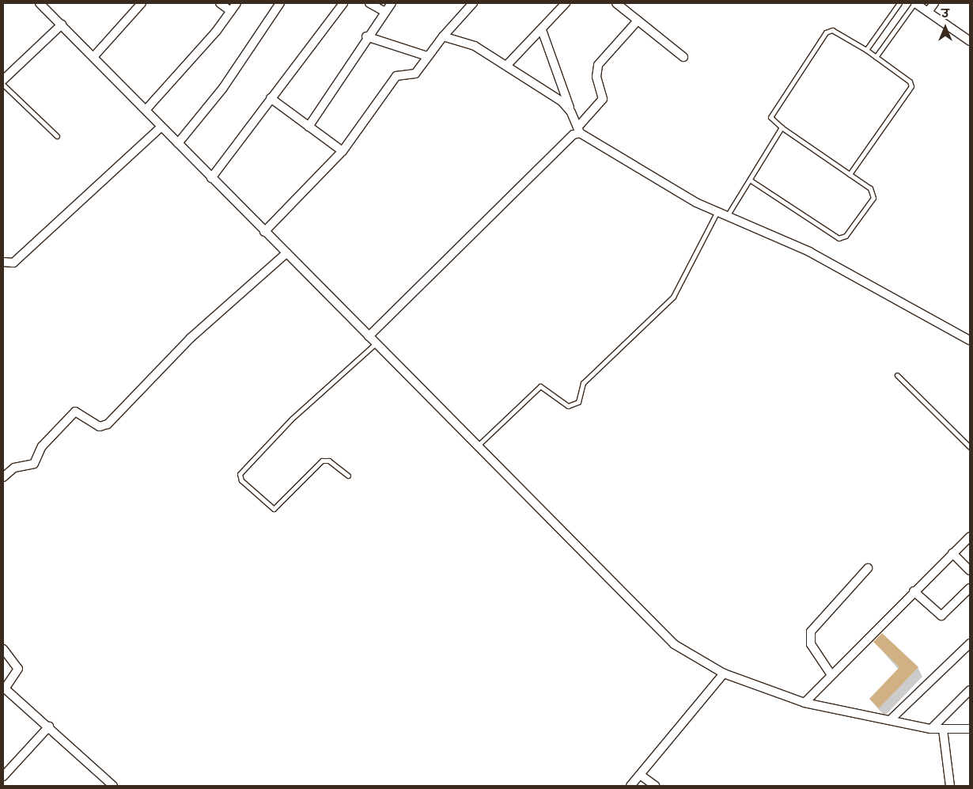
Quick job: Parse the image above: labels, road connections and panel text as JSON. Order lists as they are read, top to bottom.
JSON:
{
  "north": "top"
}
